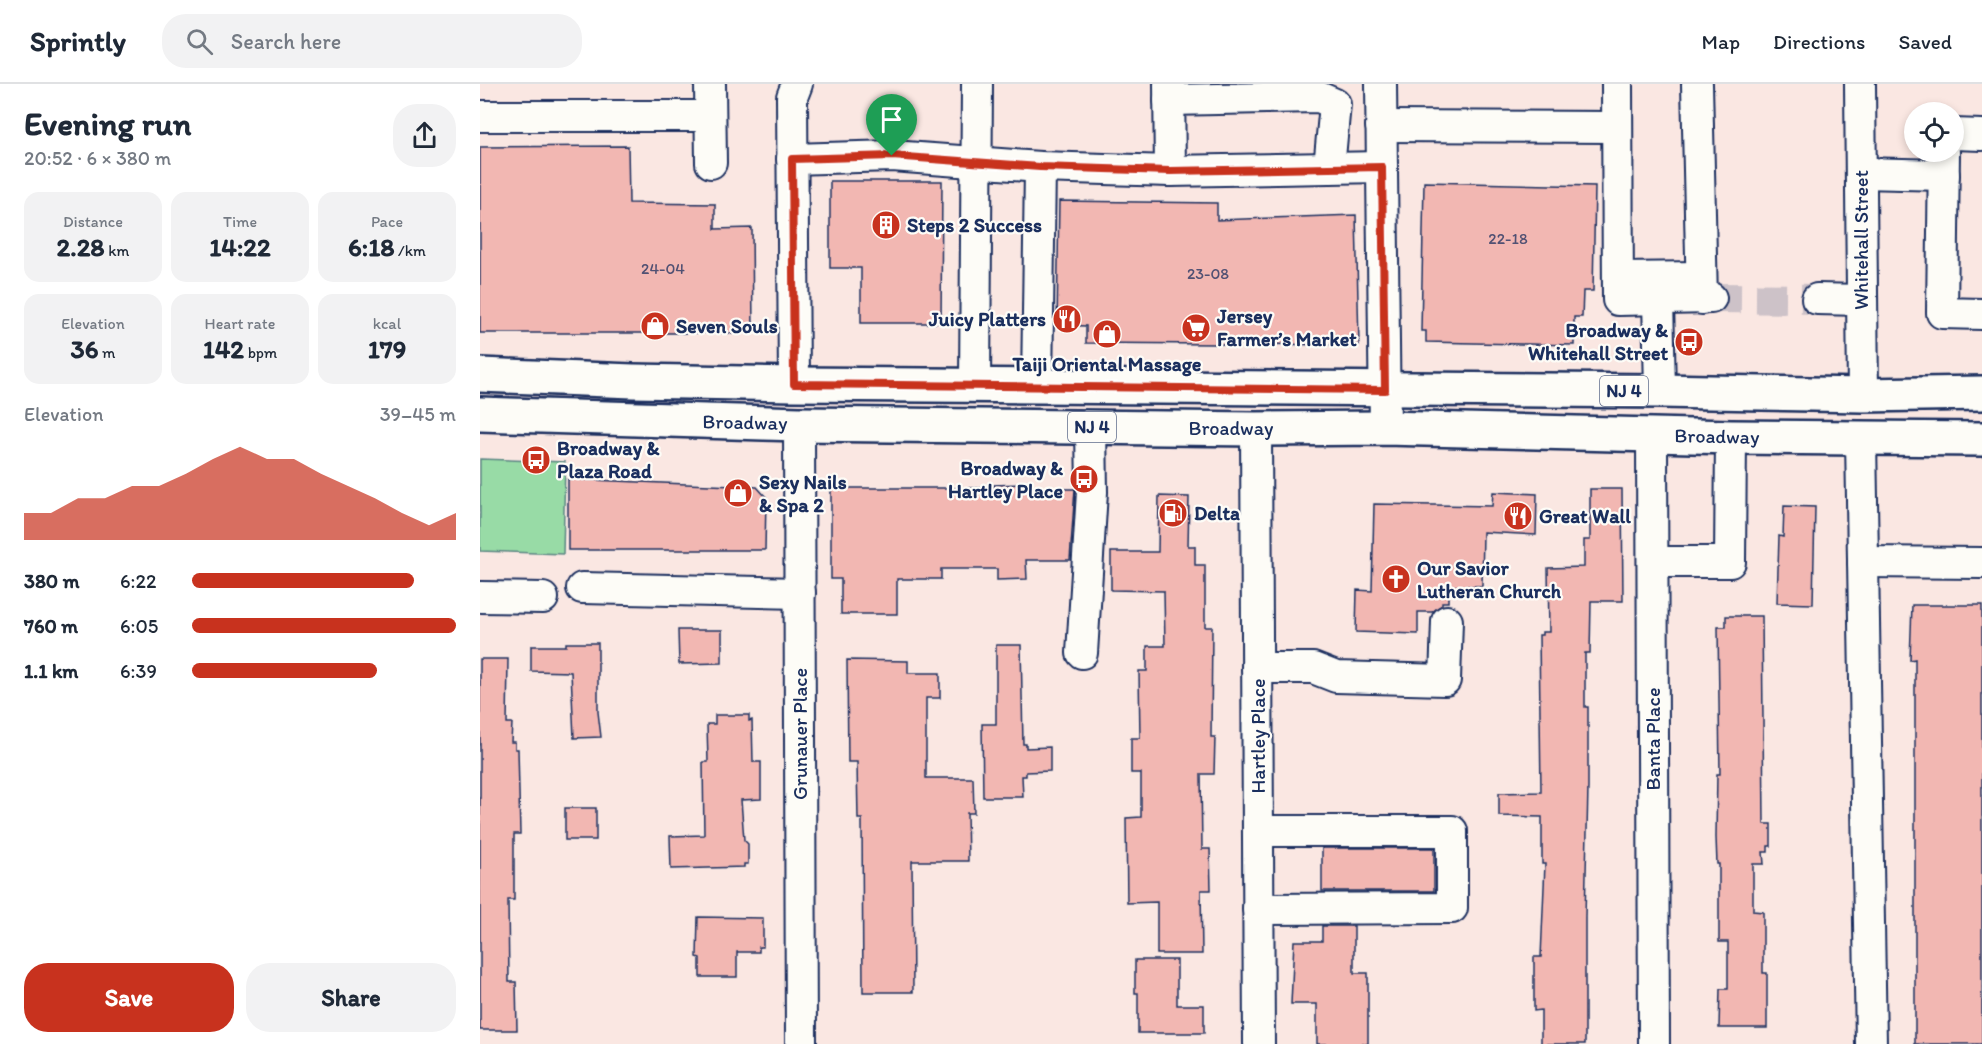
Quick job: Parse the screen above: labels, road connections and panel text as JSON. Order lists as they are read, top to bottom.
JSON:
{
  "streets": {
    "main road": ["NJ 4", "Broadway"],
    "street": [
      "Whitehall Street",
      "Grunauer Place",
      "Hartley Place",
      "Banta Place"
    ]
  },
  "crossings": [
    ["Whitehall Street", "Broadway"],
    ["Broadway", "Grunauer Place"],
    ["Broadway", "Hartley Place"],
    ["Broadway", "Banta Place"]
  ],
  "places": {
    "building": ["Steps 2 Success"],
    "restaurant": ["Juicy Platters", "Great Wall"],
    "shop": ["Seven Souls", "Taiji Oriental Massage", "Sexy Nails & Spa 2"],
    "supermarket": ["Jersey Farmer’s Market"],
    "bus stop": ["Broadway & Whitehall Street", "Broadway & Plaza Road", "Broadway & Hartley Place"],
    "fuel station": ["Delta"],
    "church": ["Our Savior Lutheran Church"]
  },
  "house_numbers": ["22-18", "24-04", "23-08"],
  "page": {
    "header": "Sprintly",
    "search": "Search here",
    "nav": ["Map", "Directions", "Saved"],
    "heading": ["Evening run", "20:52 · 6 × 380 m"],
    "stats": [
      ["Distance", "2.28 km"],
      ["Time", "14:22"],
      ["Pace", "6:18 /km"],
      ["Elevation", "36 m"],
      ["Heart rate", "142 bpm"],
      ["kcal", "179"]
    ],
    "chart": ["Elevation", "39–45 m"],
    "list": [
      {
        "name": "380 m",
        "note": "6:22"
      },
      {
        "name": "760 m",
        "note": "6:05"
      },
      {
        "name": "1.1 km",
        "note": "6:39"
      }
    ],
    "buttons": ["Save", "Share"]
  }
}
